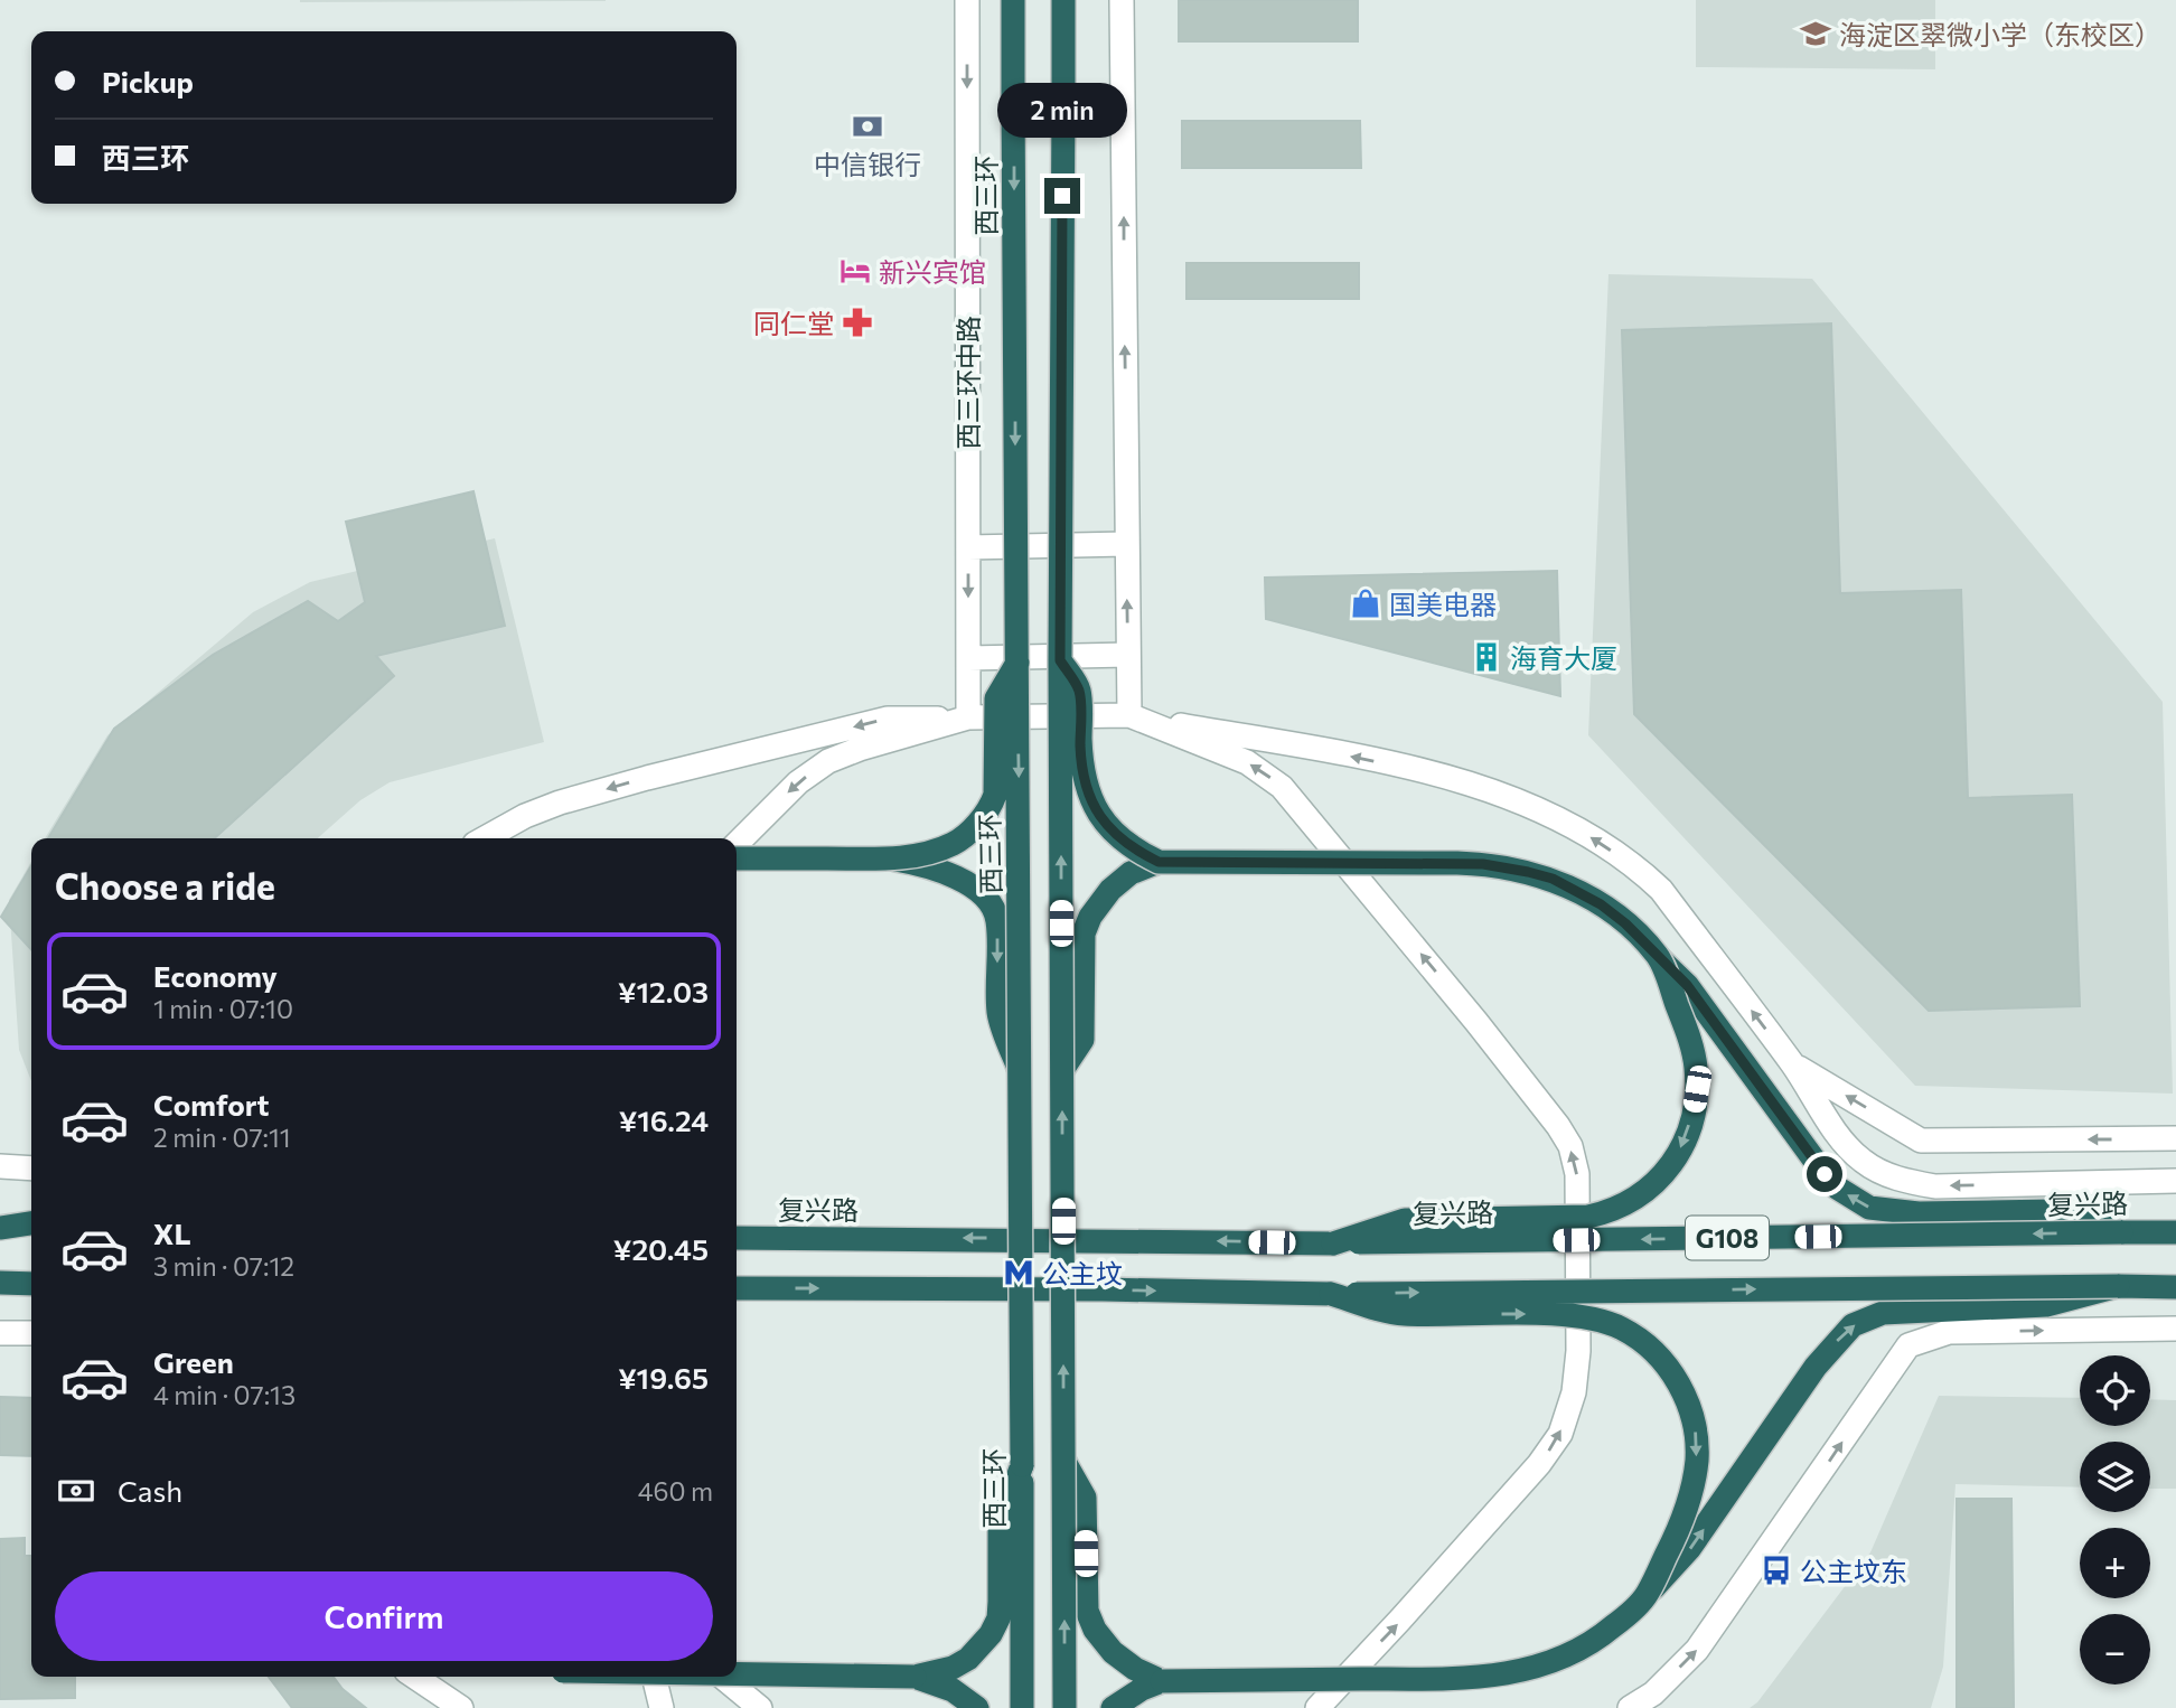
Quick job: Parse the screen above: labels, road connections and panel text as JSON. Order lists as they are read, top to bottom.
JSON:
{
  "streets": {
    "highway": ["西三环", "复兴路", "G108"],
    "street": ["西三环中路"]
  },
  "one_way": ["复兴路"],
  "places": {
    "school or university": ["海淀区翠微小学（东校区）"],
    "bank": ["中信银行"],
    "hotel": ["新兴宾馆"],
    "pharmacy": ["同仁堂"],
    "shop": ["国美电器"],
    "building": ["海育大厦"],
    "metro station": ["公主坟"],
    "bus stop": ["公主坟东"]
  },
  "page": {
    "banner": ["Pickup", "西三环"],
    "bubble": "2 min",
    "heading": "Choose a ride",
    "list": [
      {
        "name": "Economy",
        "note": "1 min · 07:10",
        "value": "¥12.03"
      },
      {
        "name": "Comfort",
        "note": "2 min · 07:11",
        "value": "¥16.24"
      },
      {
        "name": "XL",
        "note": "3 min · 07:12",
        "value": "¥20.45"
      },
      {
        "name": "Green",
        "note": "4 min · 07:13",
        "value": "¥19.65"
      }
    ],
    "map_buttons": ["+", "−"],
    "pay": ["Cash", "460 m"],
    "buttons": "Confirm"
  }
}
